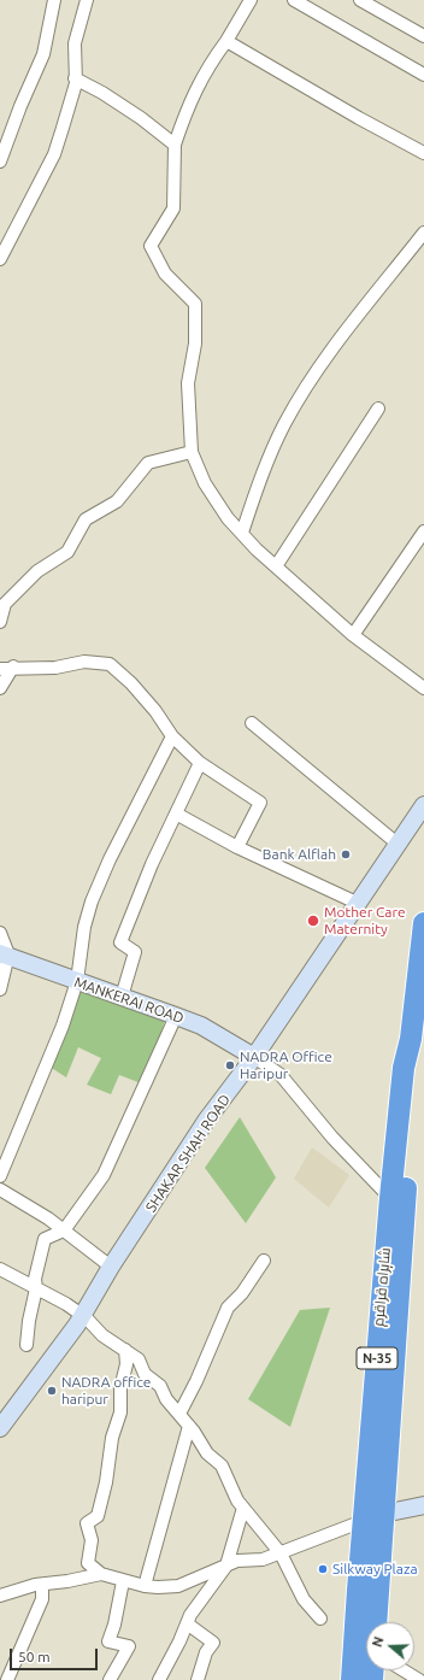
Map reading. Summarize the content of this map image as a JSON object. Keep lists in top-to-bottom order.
{
  "streets": {
    "highway": ["شاہراہ قراقرم", "N-35"],
    "main road": ["MANKERAI ROAD", "SHAKAR SHAH ROAD"]
  },
  "crossings": [
    ["MANKERAI ROAD", "SHAKAR SHAH ROAD"]
  ],
  "places": [
    "Bank Alflah",
    "Mother Care Maternity",
    "NADRA Office Haripur",
    "NADRA office haripur",
    "Silkway Plaza"
  ],
  "scale_bar": "50 m",
  "north": "left"
}
